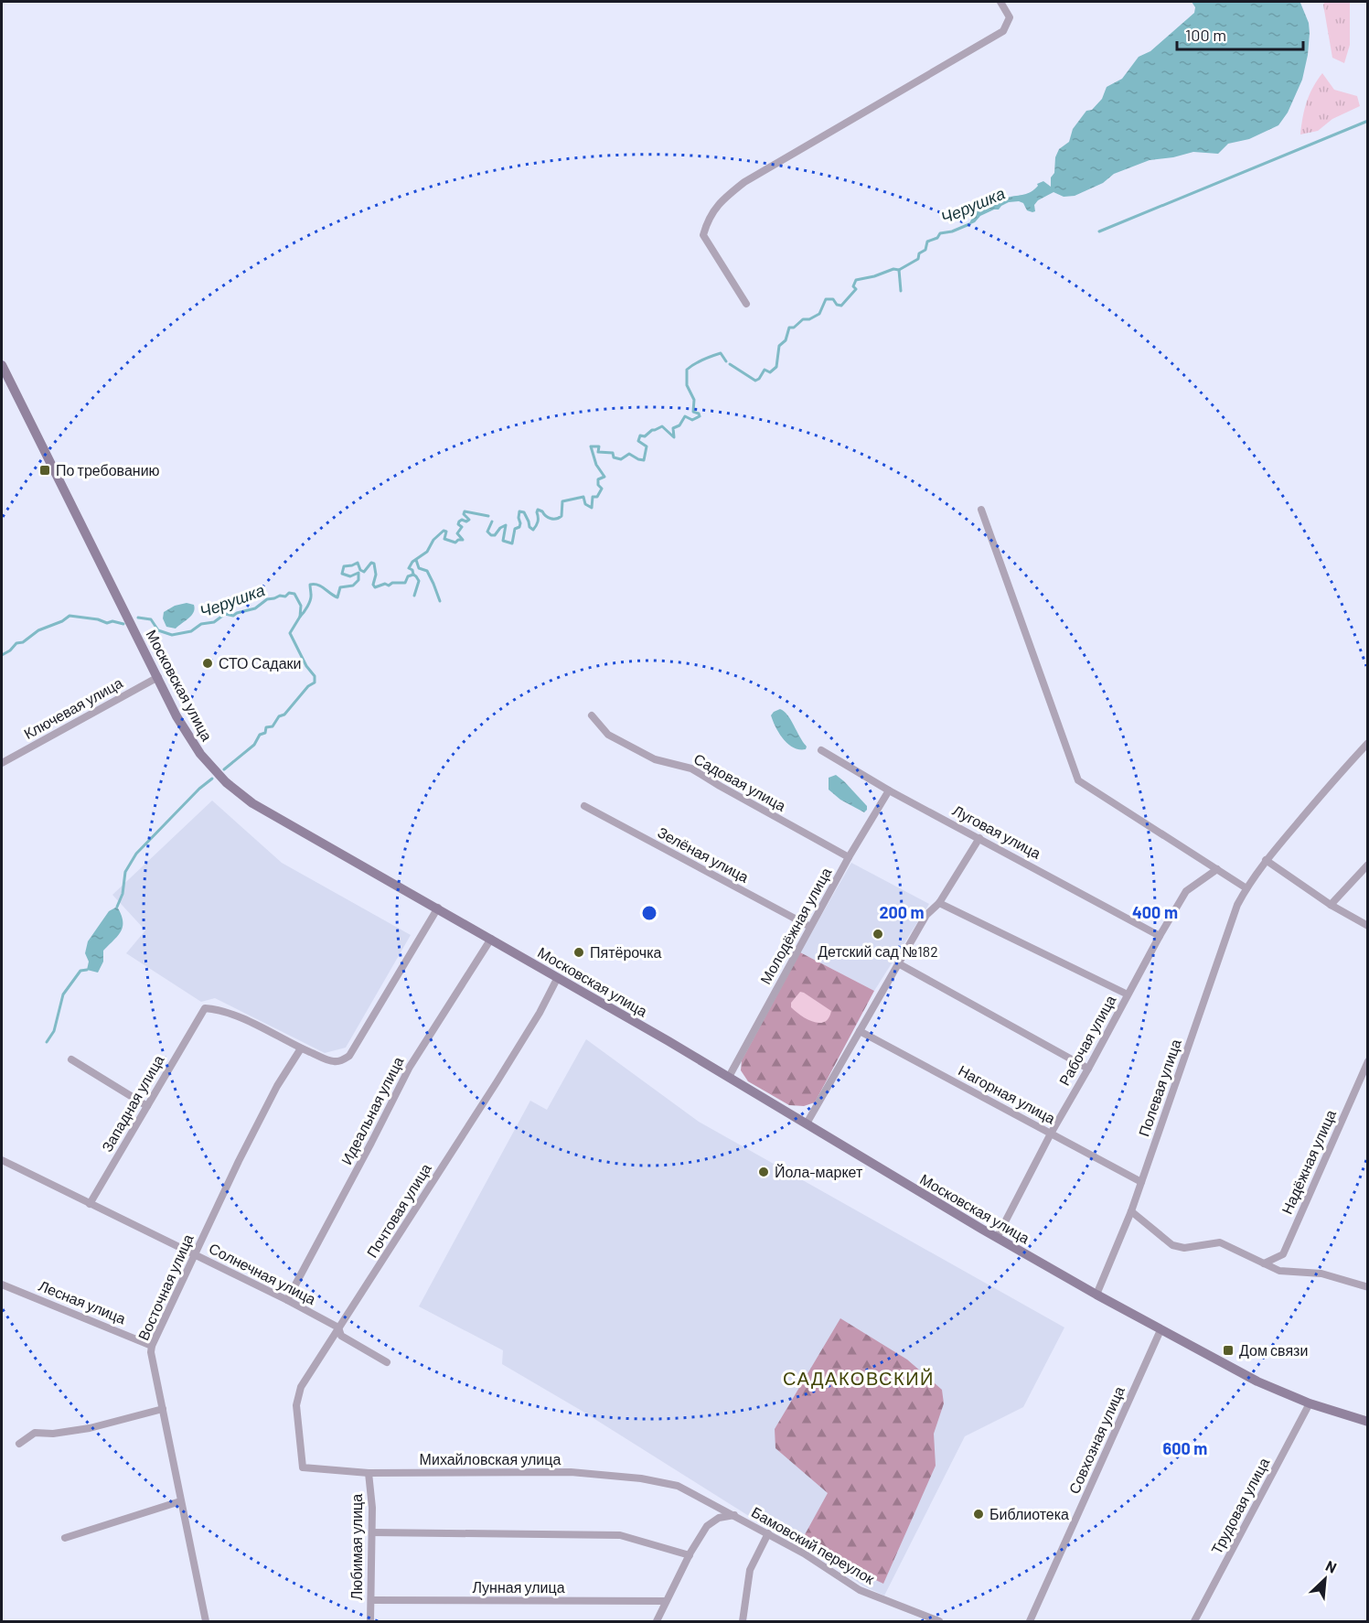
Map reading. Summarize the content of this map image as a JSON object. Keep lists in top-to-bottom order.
{
  "streets": {
    "main road": ["Московская улица"],
    "street": [
      "Ключевая улица",
      "Садовая улица",
      "Луговая улица",
      "Зелёная улица",
      "Молодёжная улица",
      "Рабочая улица",
      "Полевая улица",
      "Нагорная улица",
      "Западная улица",
      "Идеальная улица",
      "Надёжная улица",
      "Почтовая улица",
      "Солнечная улица",
      "Восточная улица",
      "Лесная улица",
      "Совхозная улица",
      "Михайловская улица",
      "Трудовая улица",
      "Бамовский переулок",
      "Любимая улица",
      "Лунная улица"
    ]
  },
  "crossings": [
    ["Московская улица", "Ключевая улица"],
    ["Московская улица", "Молодёжная улица"],
    ["Московская улица", "Рабочая улица"],
    ["Московская улица", "Полевая улица"],
    ["Московская улица", "Идеальная улица"],
    ["Московская улица", "Почтовая улица"],
    ["Московская улица", "Совхозная улица"],
    ["Московская улица", "Трудовая улица"],
    ["Садовая улица", "Молодёжная улица"],
    ["Луговая улица", "Молодёжная улица"],
    ["Луговая улица", "Рабочая улица"],
    ["Зелёная улица", "Молодёжная улица"],
    ["Рабочая улица", "Нагорная улица"],
    ["Полевая улица", "Нагорная улица"],
    ["Западная улица", "Солнечная улица"],
    ["Западная улица", "Восточная улица"],
    ["Идеальная улица", "Солнечная улица"],
    ["Почтовая улица", "Солнечная улица"],
    ["Почтовая улица", "Михайловская улица"],
    ["Солнечная улица", "Восточная улица"],
    ["Восточная улица", "Лесная улица"],
    ["Михайловская улица", "Бамовский переулок"],
    ["Михайловская улица", "Любимая улица"],
    ["Бамовский переулок", "Лунная улица"],
    ["Любимая улица", "Лунная улица"]
  ],
  "districts": ["САДАКОВСКИЙ"],
  "water": ["Черушка"],
  "places": {
    "transit": ["По требованию", "Дом связи"],
    "other": [
      "СТО Садаки",
      "Детский сад №182",
      "Пятёрочка",
      "Йола-маркет",
      "Библиотека"
    ]
  },
  "scale_bar": "100 m",
  "north": "top right",
  "rings": ["200 m", "400 m", "600 m"]
}
